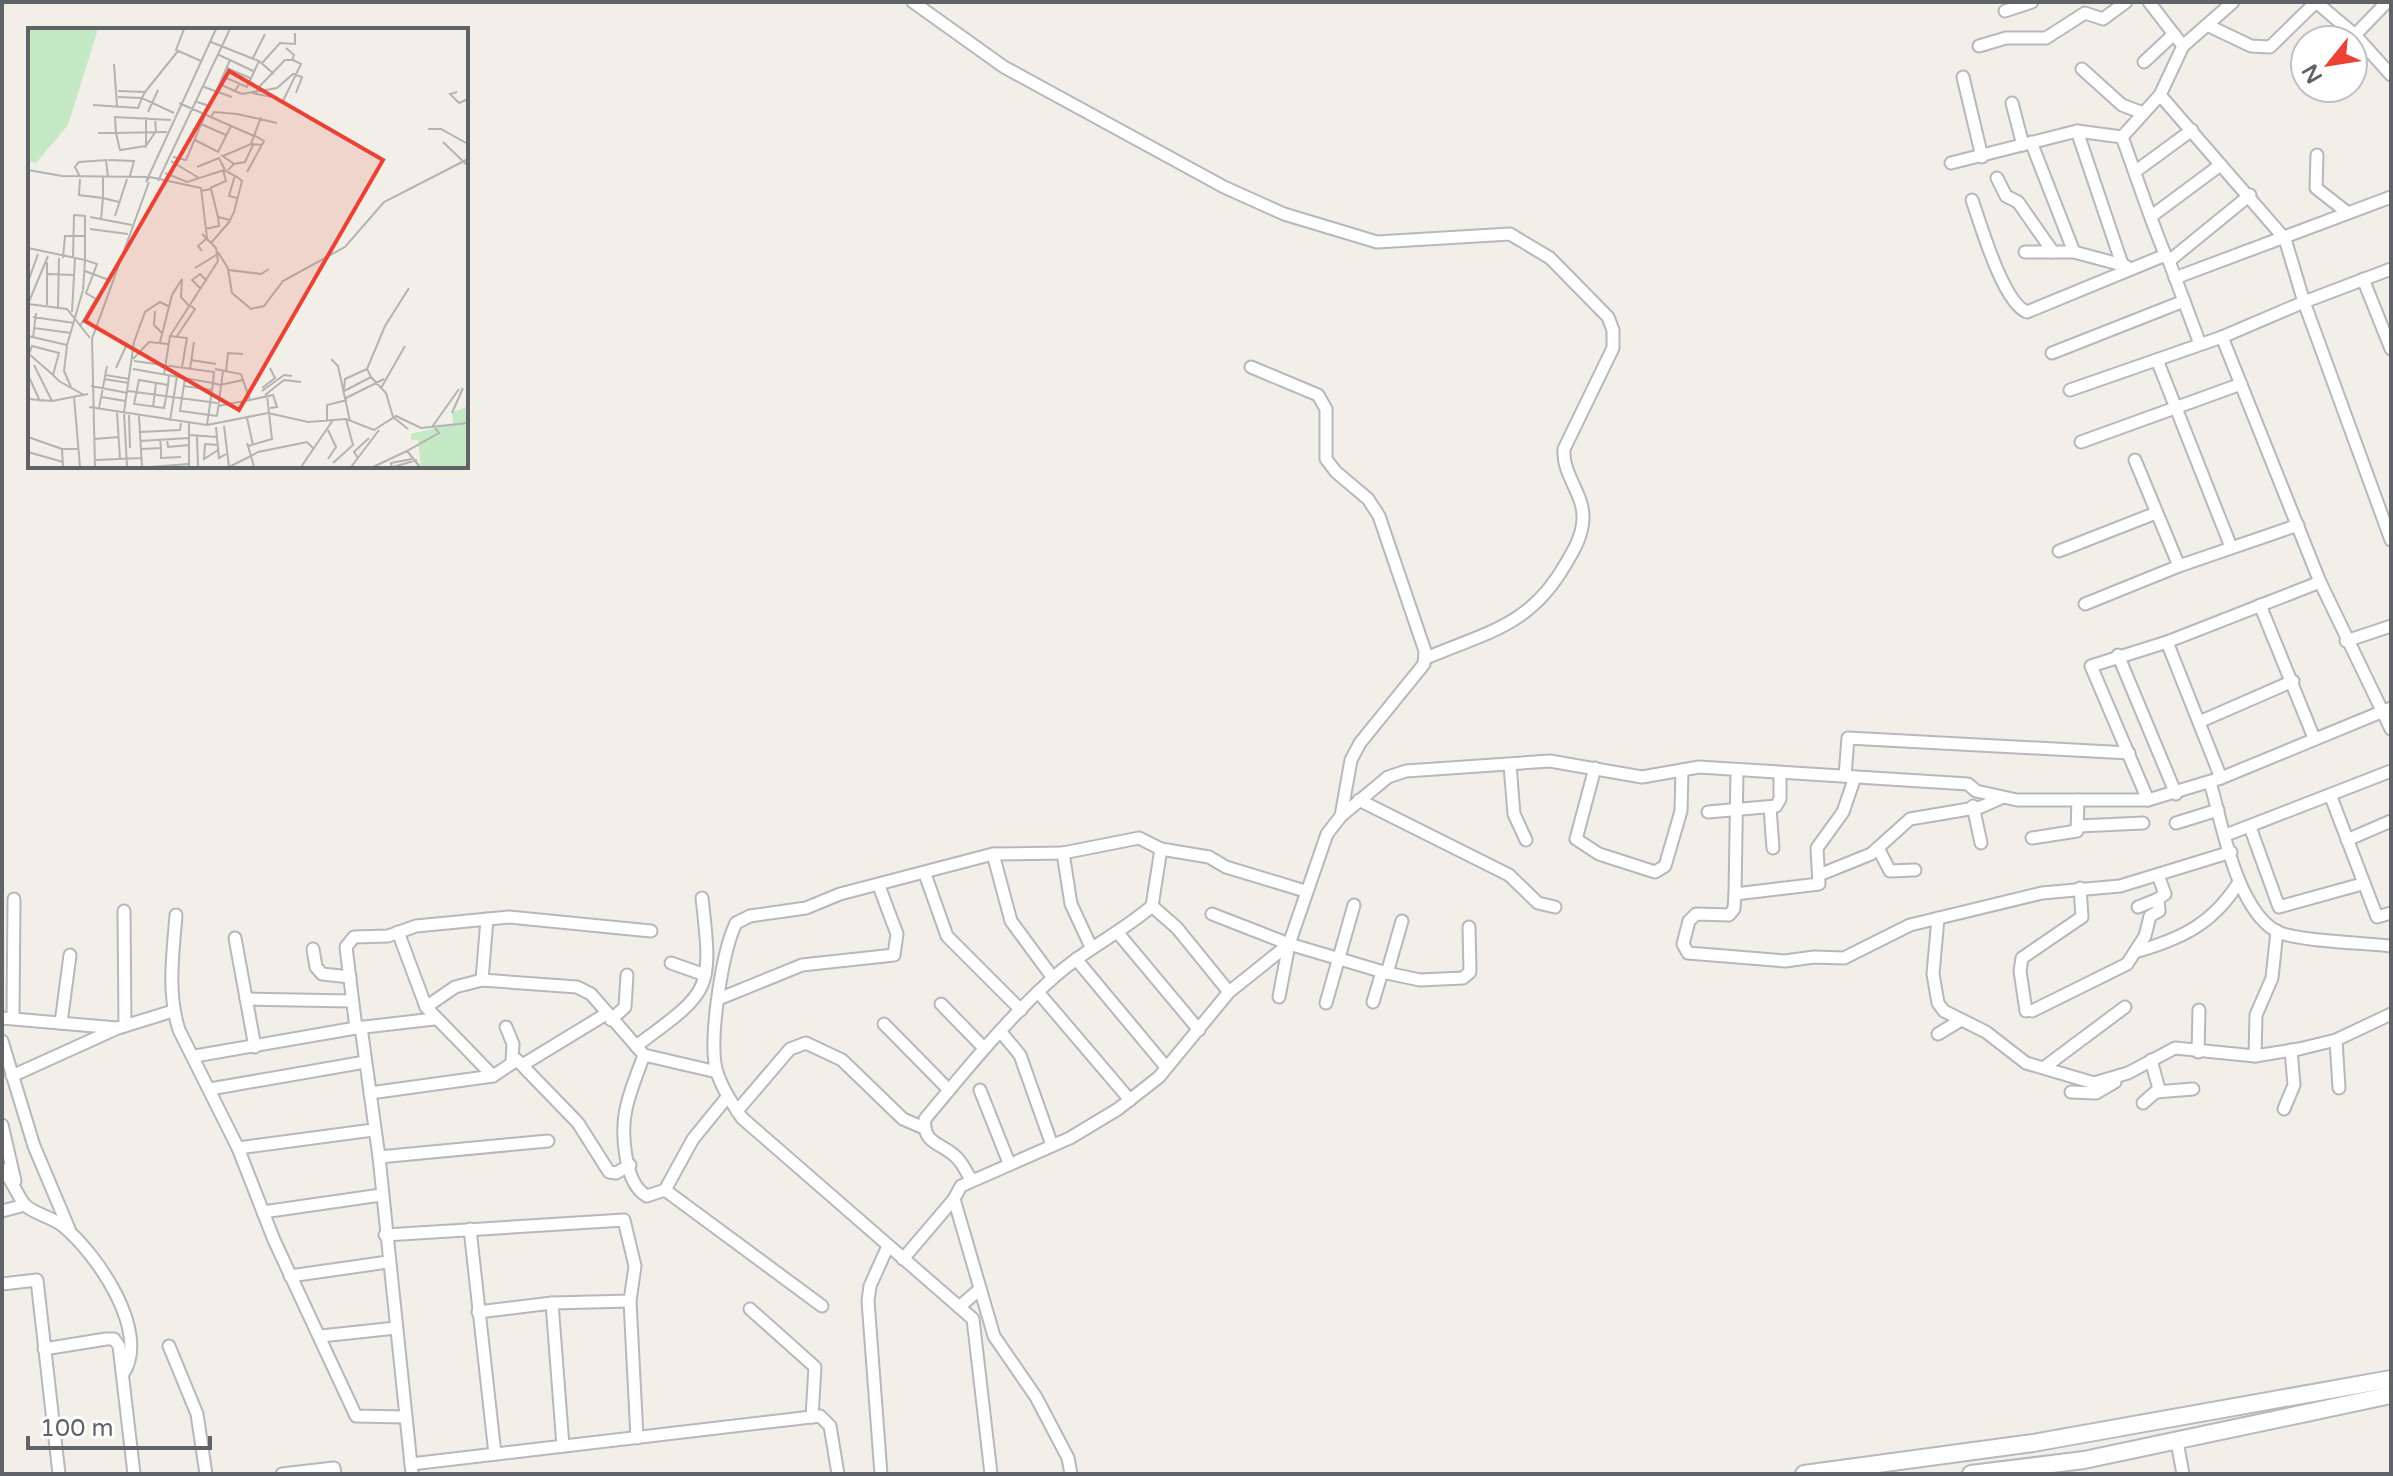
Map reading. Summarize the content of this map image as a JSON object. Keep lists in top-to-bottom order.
{
  "scale_bar": "100 m",
  "north": "bottom left"
}
